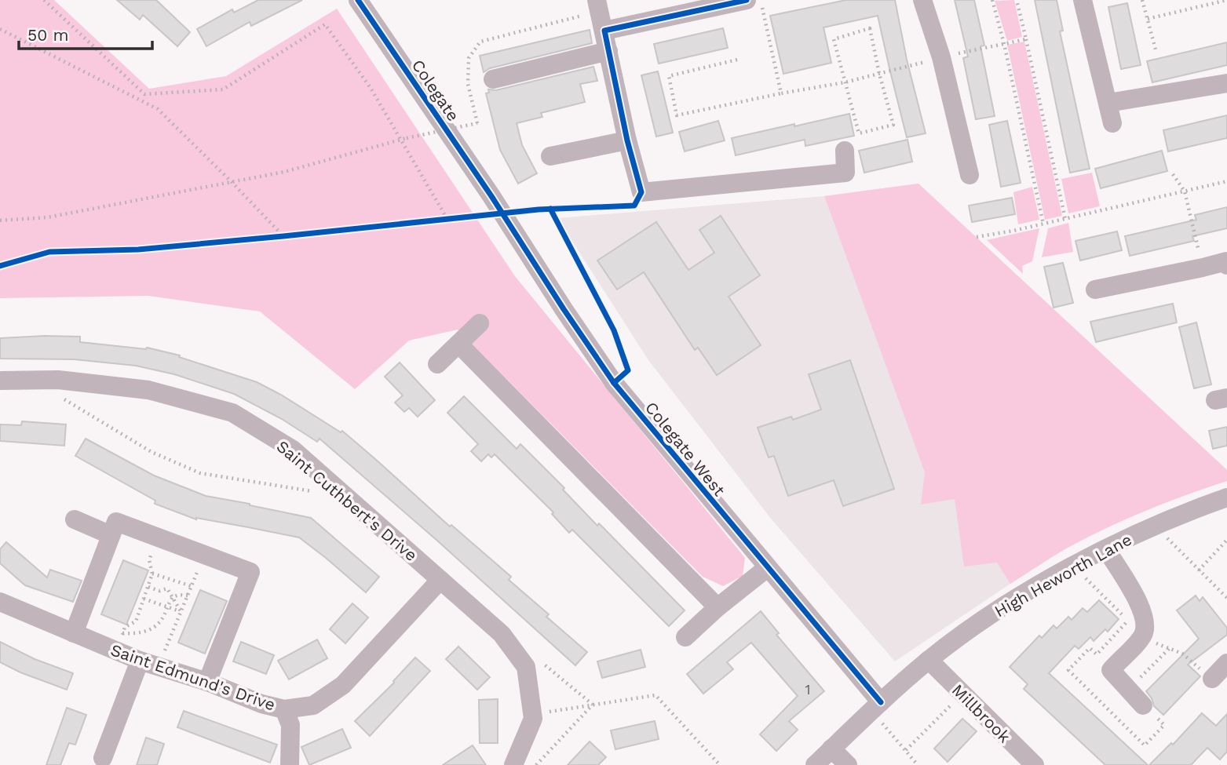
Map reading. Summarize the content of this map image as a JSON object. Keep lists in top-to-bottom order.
{
  "streets": {
    "street": [
      "Colegate",
      "Colegate West",
      "Saint Cuthbert's Drive",
      "High Heworth Lane",
      "Saint Edmund's Drive",
      "Millbrook"
    ]
  },
  "crossings": [
    ["Colegate", "Colegate West"],
    ["Colegate West", "High Heworth Lane"],
    ["Saint Cuthbert's Drive", "Saint Edmund's Drive"],
    ["High Heworth Lane", "Millbrook"]
  ],
  "house_numbers": ["1"],
  "scale_bar": "50 m"
}
